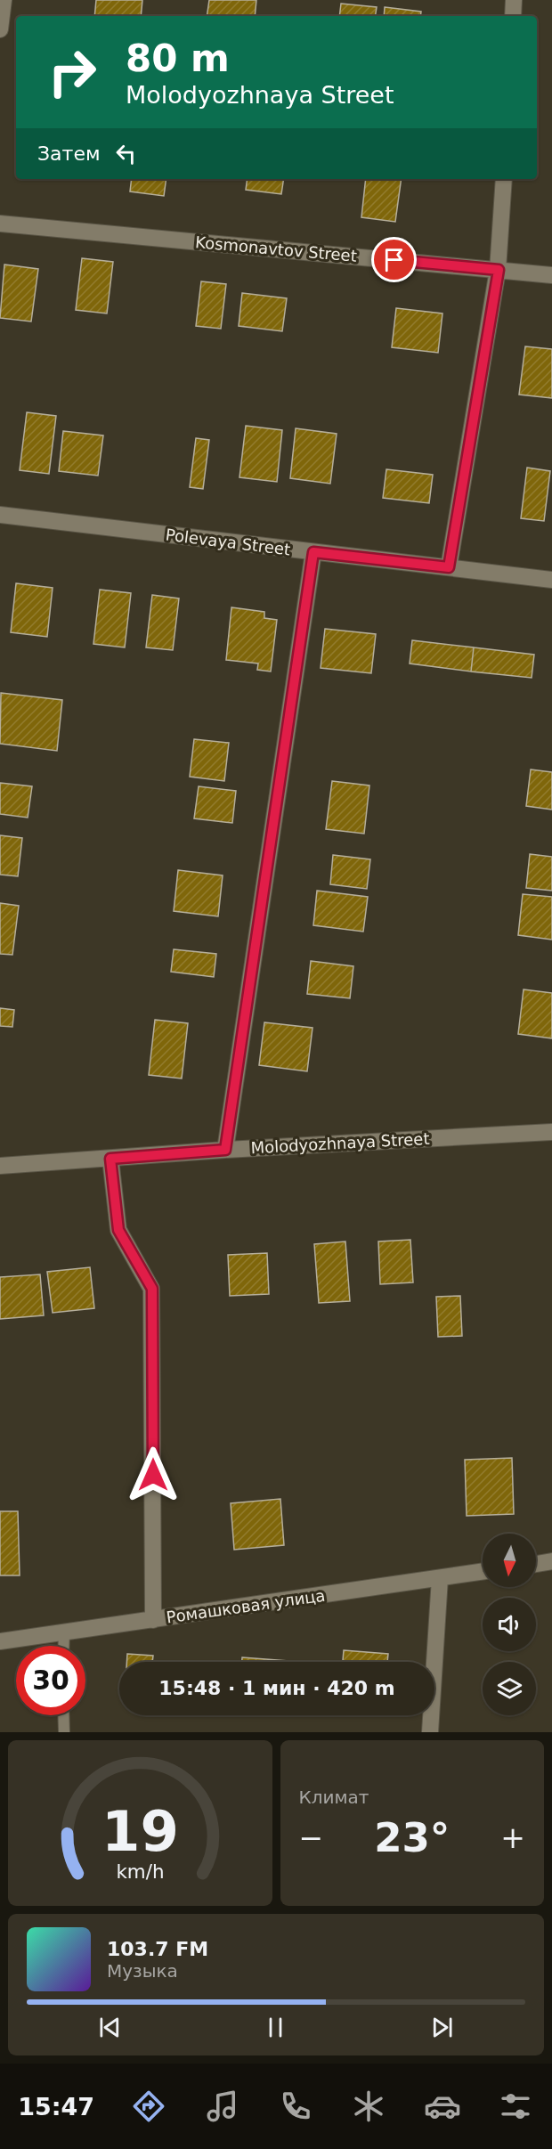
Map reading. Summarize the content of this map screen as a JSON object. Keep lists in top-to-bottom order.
{
  "streets": {
    "street": [
      "Kosmonavtov Street",
      "Polevaya Street",
      "Molodyozhnaya Street",
      "Ромашковая улица"
    ]
  },
  "north": "bottom",
  "page": {
    "turn": ["80 m", "Molodyozhnaya Street"],
    "then": "Затем",
    "limit": "30",
    "trip": "15:48 · 1 мин · 420 m",
    "tile": "Климат",
    "heat": ["−", "23°", "+"],
    "song": ["103.7 FM", "Музыка"],
    "tabs": "15:47",
    "gauge": ["19", "km/h"]
  }
}
